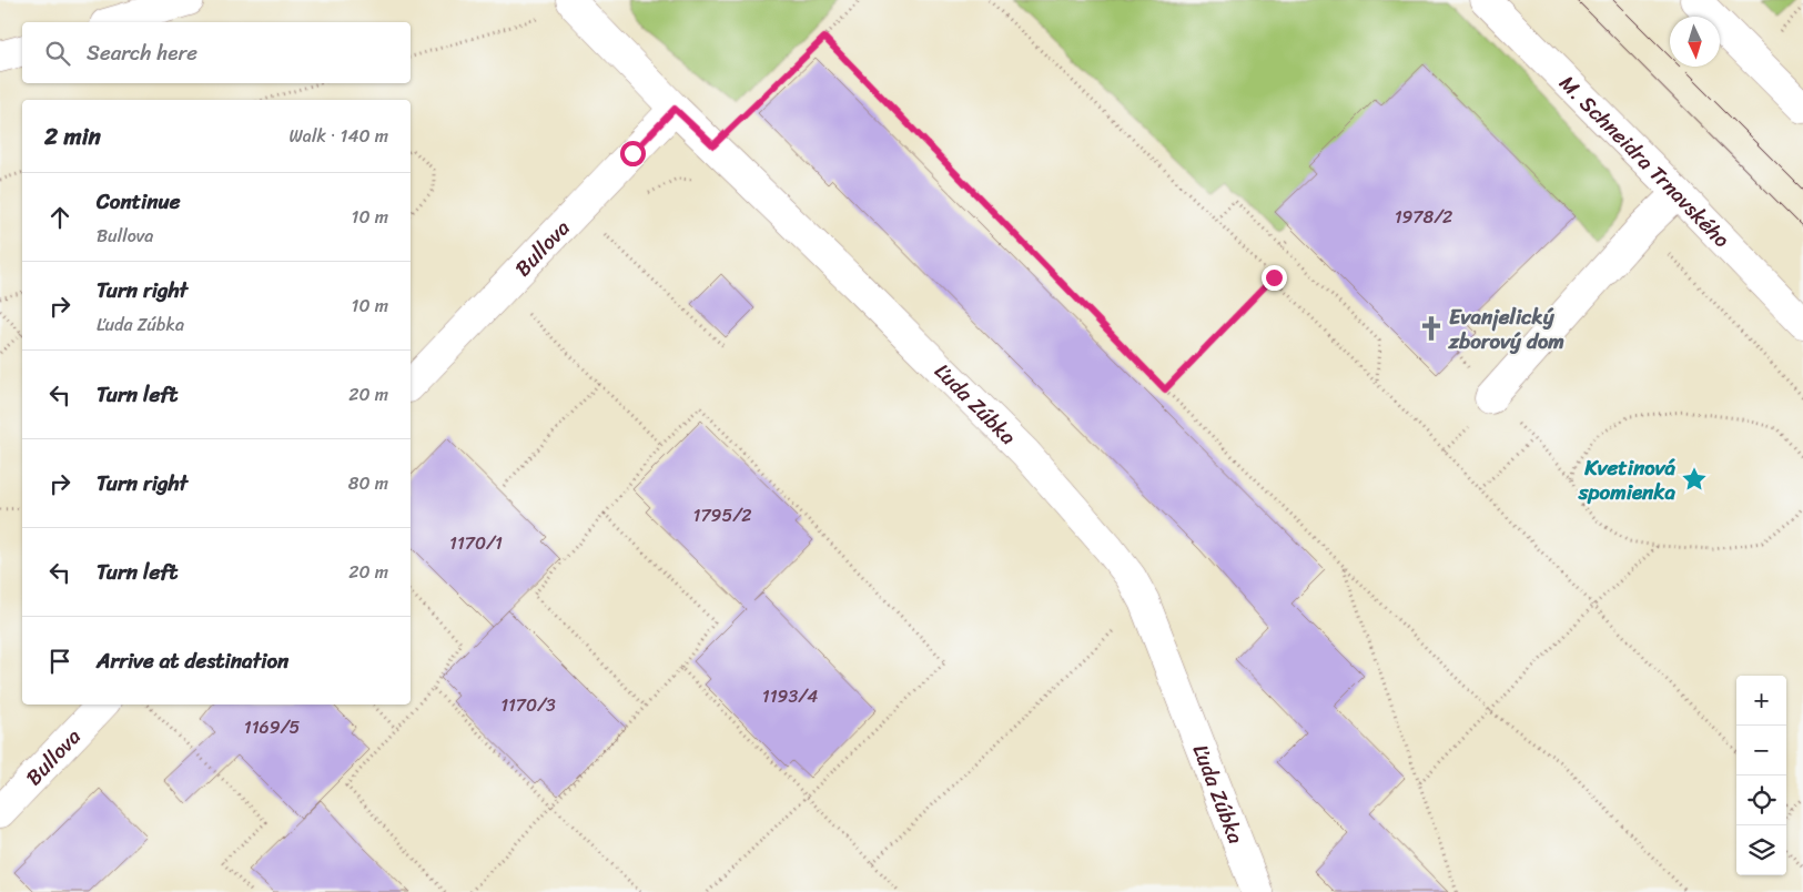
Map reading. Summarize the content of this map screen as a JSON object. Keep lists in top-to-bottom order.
{
  "streets": {
    "street": ["M. Schneidra Trnavského", "Bullova", "Ľuda Zúbka"]
  },
  "crossings": [
    ["Bullova", "Ľuda Zúbka"]
  ],
  "places": {
    "church": ["Evanjelický zborový dom"],
    "place": ["Kvetinová spomienka"]
  },
  "house_numbers": [
    "1978/2",
    "1795/2",
    "1170/1",
    "1193/4",
    "1170/3",
    "1169/5"
  ],
  "north": "bottom",
  "page": {
    "search": "Search here",
    "heading": ["2 min", "Walk · 140 m"],
    "list": [
      ["Continue", "Bullova", "10 m"],
      ["Turn right", "Ľuda Zúbka", "10 m"],
      ["Turn left", "20 m"],
      ["Turn right", "80 m"],
      ["Turn left", "20 m"],
      "Arrive at destination"
    ],
    "map_buttons": ["+", "−"]
  }
}
